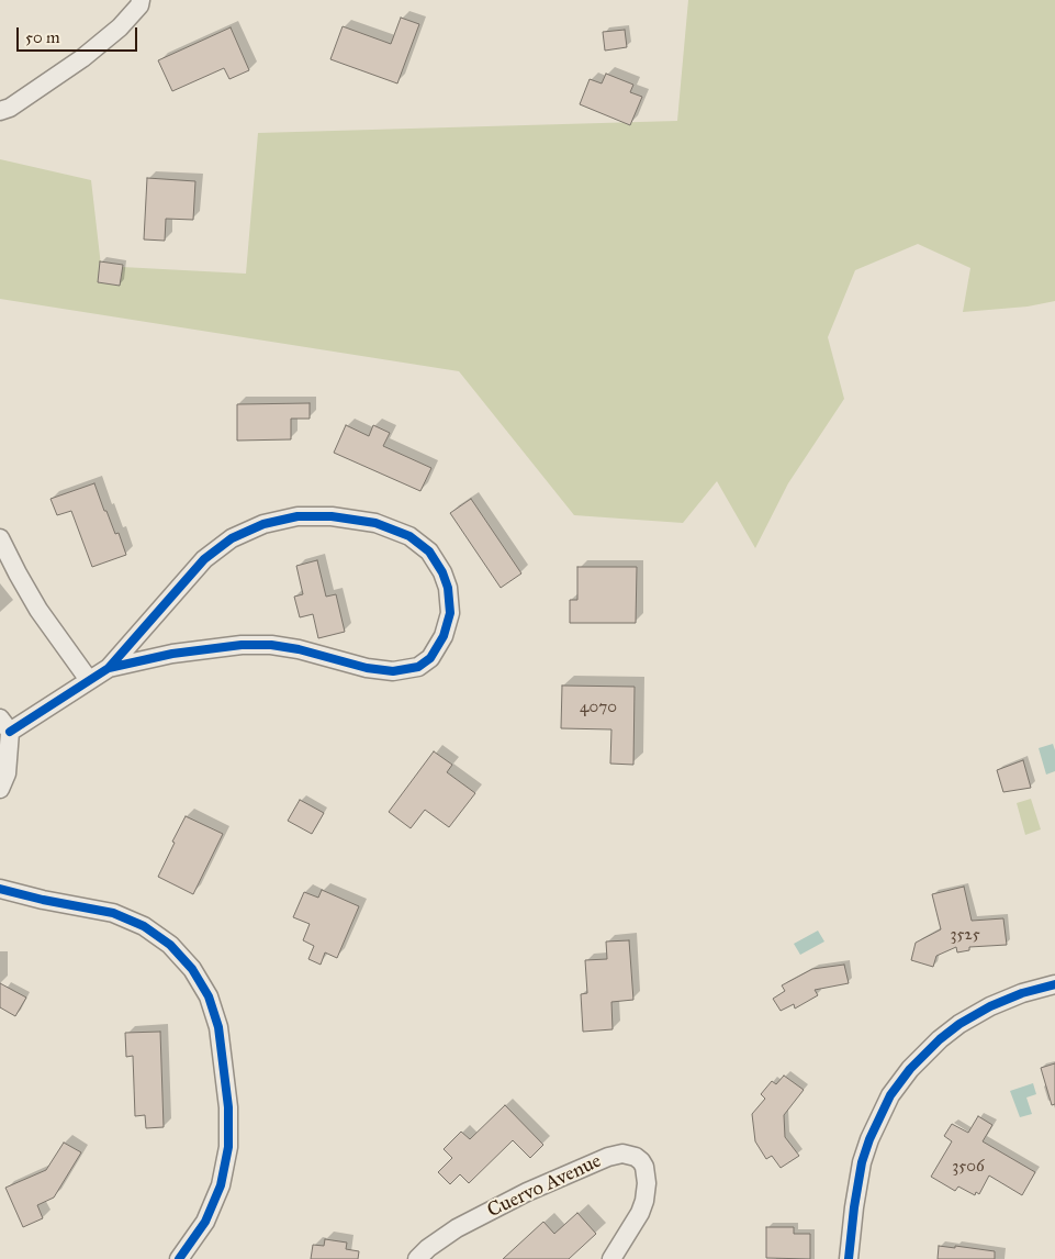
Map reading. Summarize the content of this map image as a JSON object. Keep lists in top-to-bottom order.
{
  "streets": {
    "street": ["Cuervo Avenue"]
  },
  "house_numbers": ["4070", "3525", "3506"],
  "scale_bar": "50 m"
}
